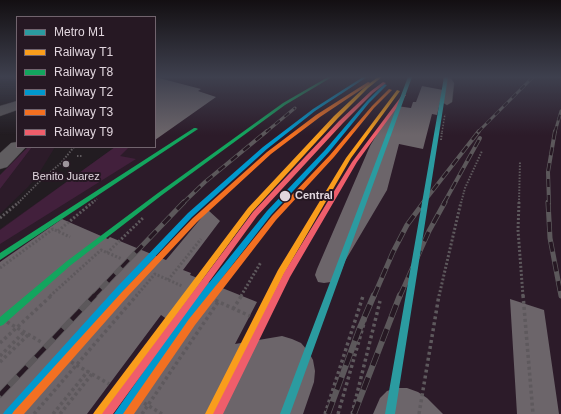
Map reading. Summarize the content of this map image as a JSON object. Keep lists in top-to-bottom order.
{
  "places": ["Benito Juarez", "Central"],
  "lines": [
    "metro line M1",
    "rail line T1",
    "rail line T8",
    "rail line T2",
    "rail line T3",
    "rail line T9"
  ],
  "legend": [
    "Metro M1",
    "Railway T1",
    "Railway T8",
    "Railway T2",
    "Railway T3",
    "Railway T9"
  ]
}
